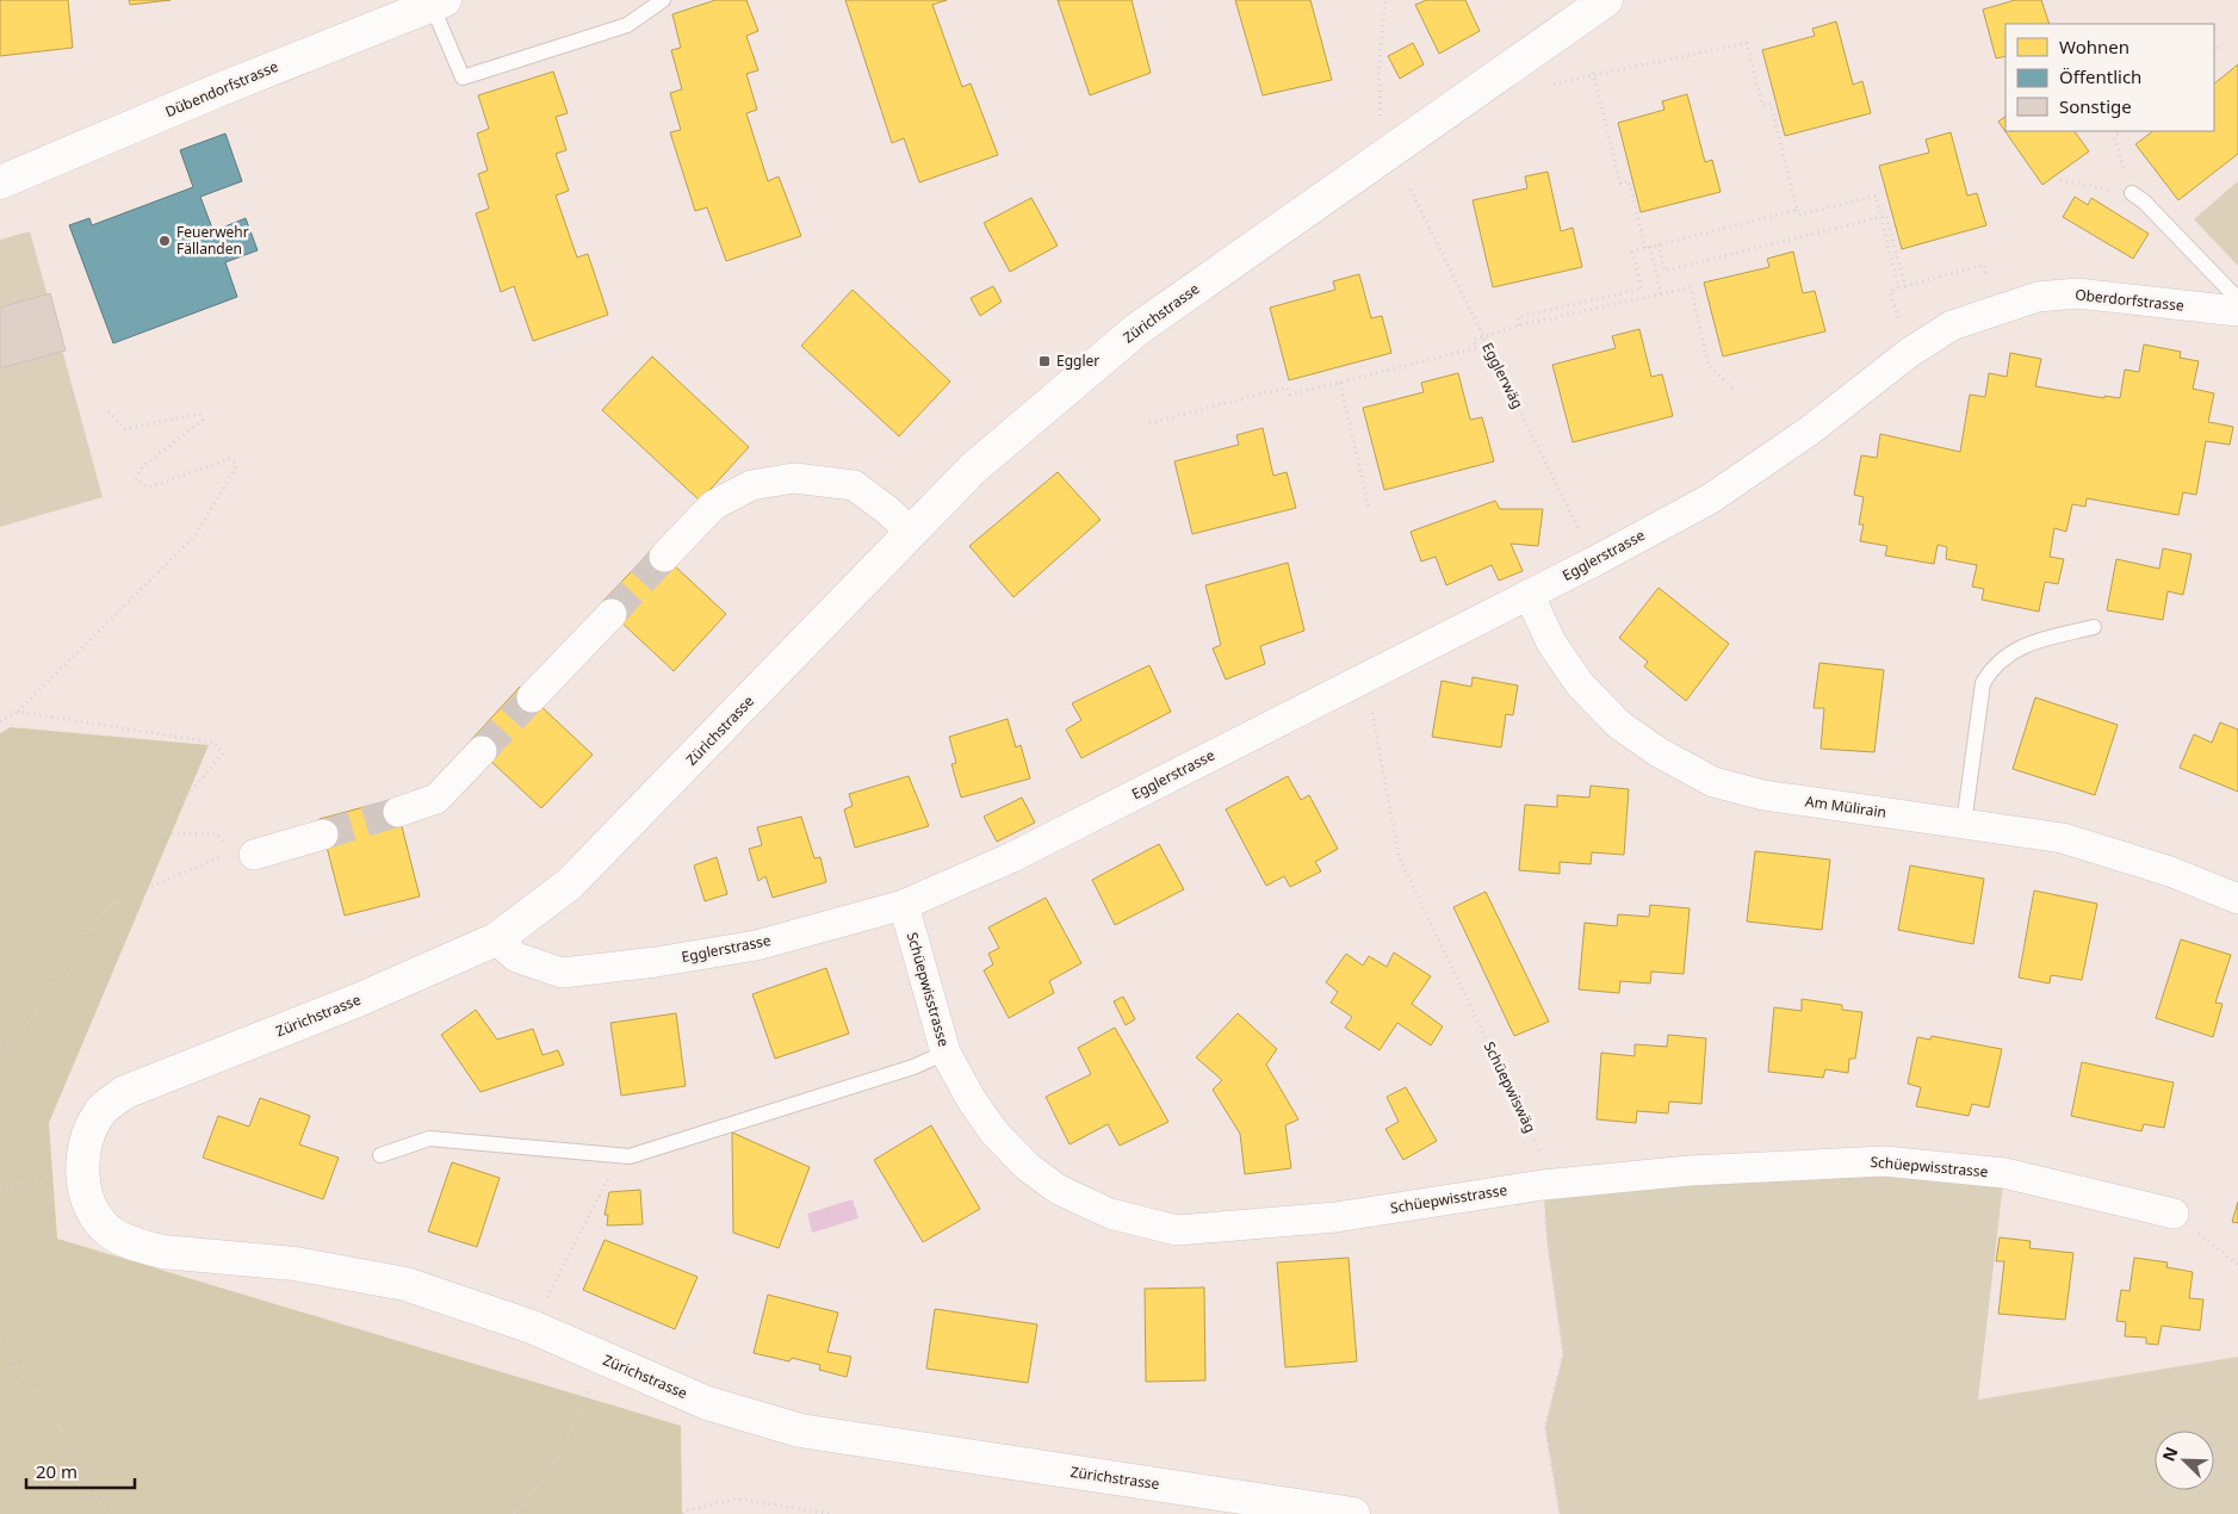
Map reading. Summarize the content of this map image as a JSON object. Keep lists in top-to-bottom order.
{
  "streets": {
    "main road": ["Dübendorfstrasse", "Zürichstrasse"],
    "street": [
      "Oberdorfstrasse",
      "Egglerstrasse",
      "Am Mülirain",
      "Schüepwisstrasse"
    ],
    "path": ["Egglerwäg", "Schüepwiswäg"]
  },
  "crossings": [
    ["Oberdorfstrasse", "Egglerstrasse"],
    ["Zürichstrasse", "Egglerstrasse"],
    ["Egglerwäg", "Egglerstrasse"],
    ["Egglerstrasse", "Am Mülirain"],
    ["Egglerstrasse", "Schüepwisstrasse"],
    ["Egglerstrasse", "Schüepwiswäg"],
    ["Schüepwisstrasse", "Schüepwiswäg"]
  ],
  "places": {
    "other": ["Feuerwehr Fällanden"],
    "transit": ["Eggler"]
  },
  "legend": ["Wohnen", "Öffentlich", "Sonstige"],
  "scale_bar": "20 m",
  "north": "top left"
}
